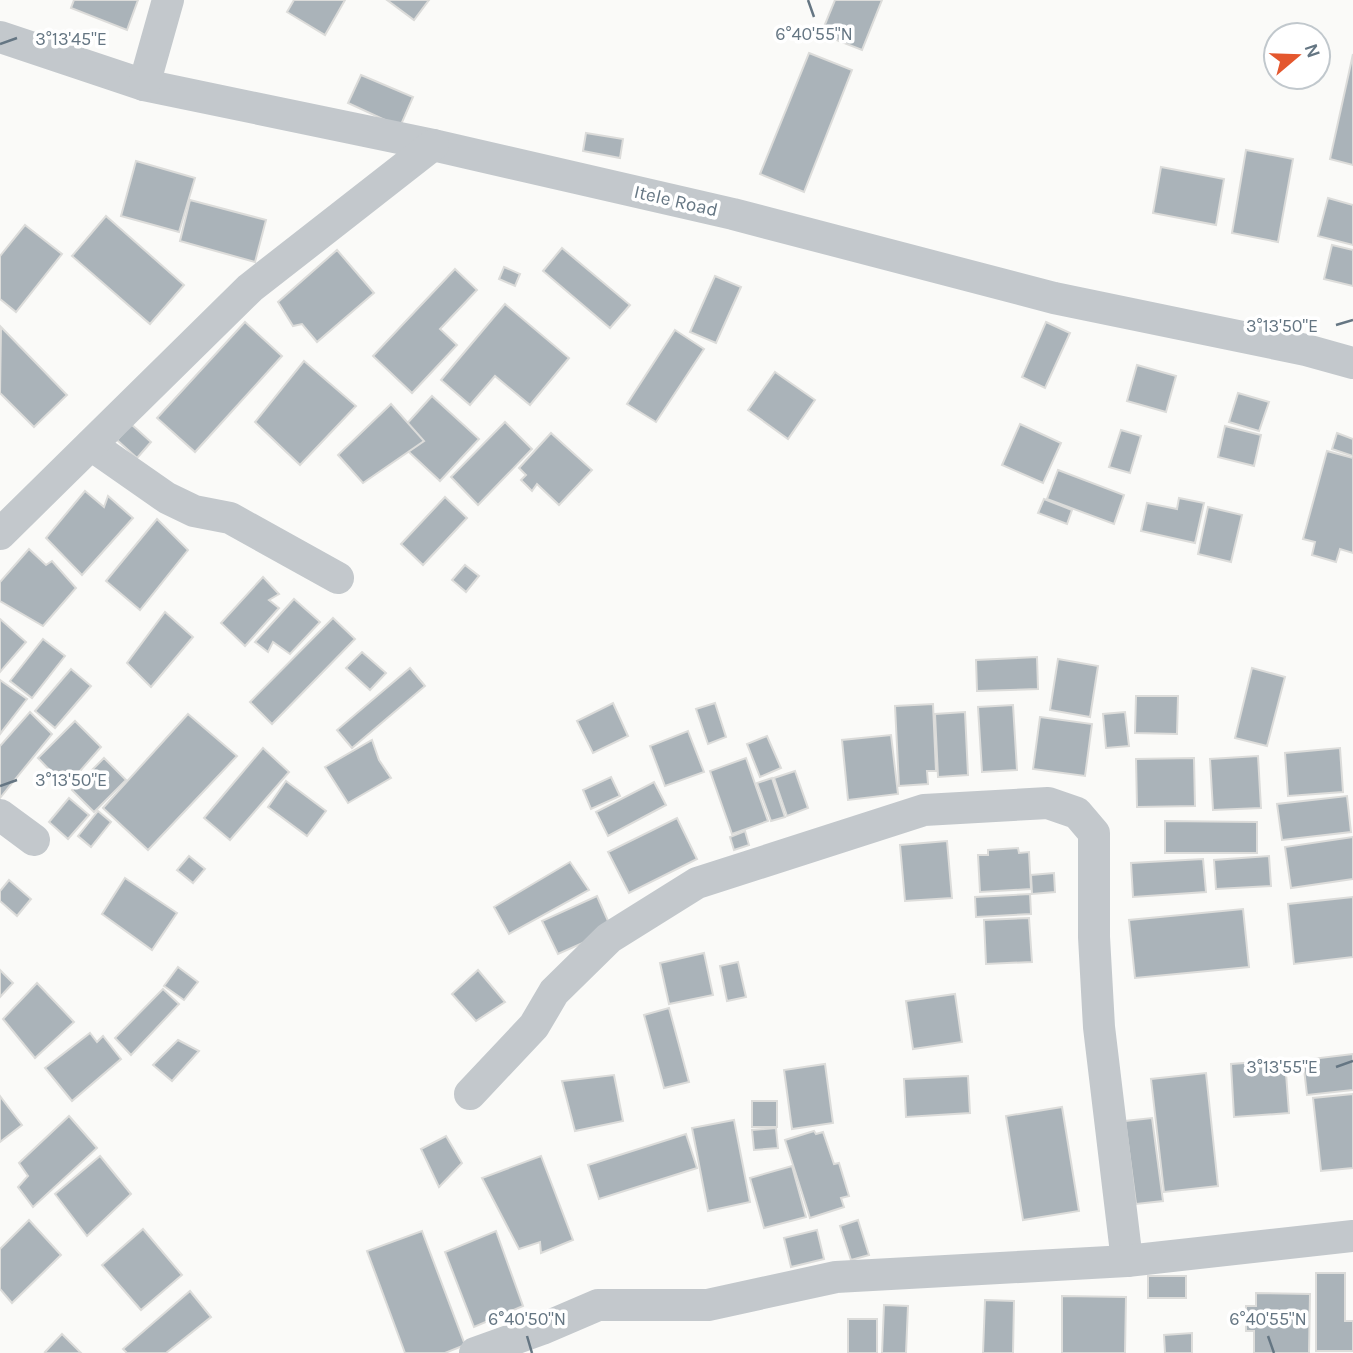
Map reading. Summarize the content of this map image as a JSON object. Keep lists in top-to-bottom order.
{
  "streets": {
    "street": ["Itele Road"]
  },
  "north": "right",
  "coordinates": [
    "6°40'55\"N",
    "3°13'45\"E",
    "3°13'50\"E",
    "3°13'55\"E",
    "6°40'50\"N"
  ]
}
